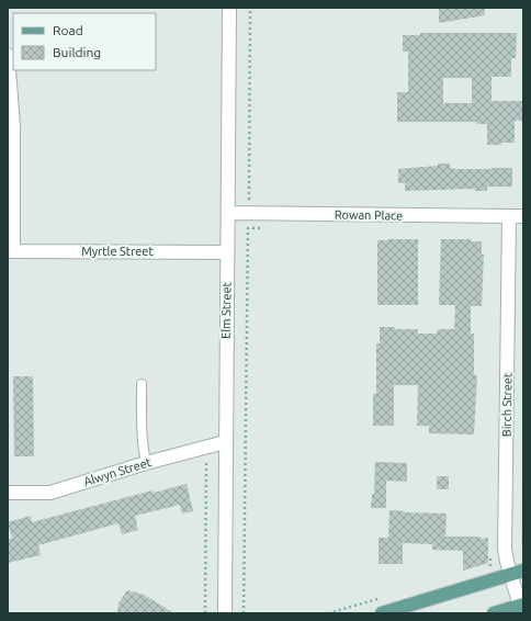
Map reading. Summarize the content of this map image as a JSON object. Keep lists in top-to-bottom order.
{
  "streets": {
    "street": [
      "Rowan Place",
      "Myrtle Street",
      "Elm Street",
      "Birch Street",
      "Alwyn Street"
    ]
  },
  "crossings": [
    ["Rowan Place", "Elm Street"],
    ["Rowan Place", "Birch Street"],
    ["Myrtle Street", "Elm Street"],
    ["Elm Street", "Alwyn Street"]
  ],
  "legend": ["Road", "Building"]
}
